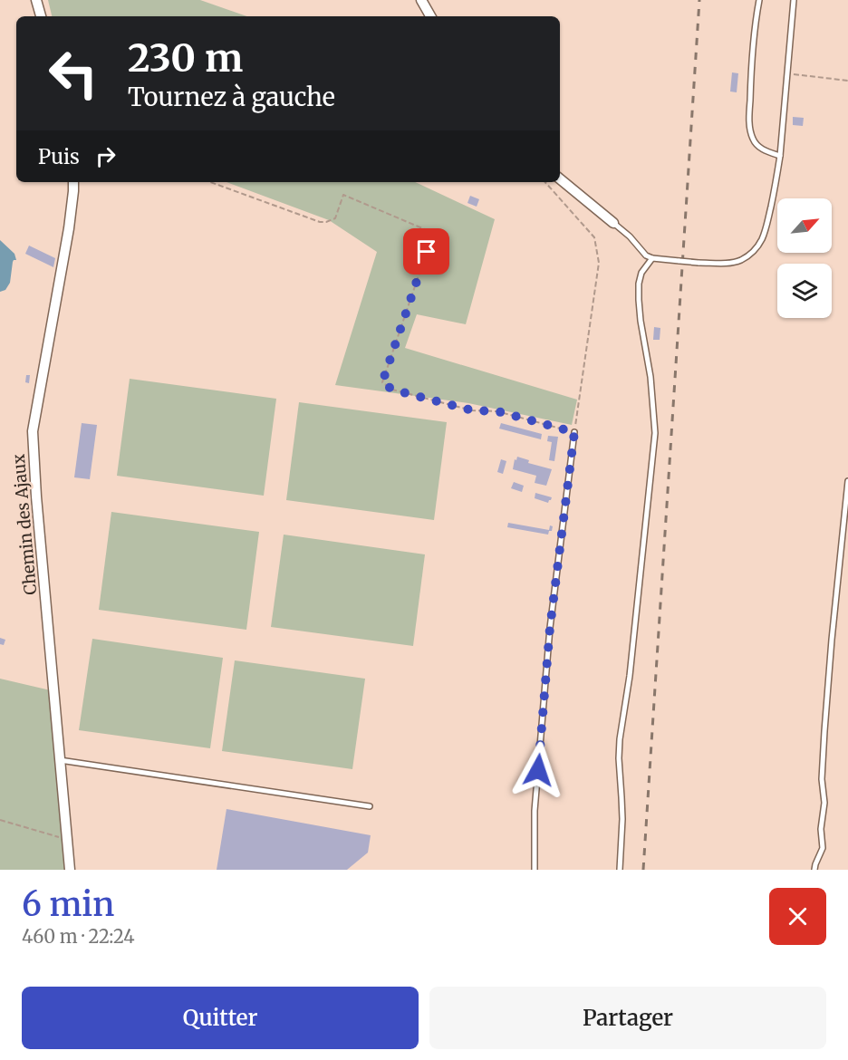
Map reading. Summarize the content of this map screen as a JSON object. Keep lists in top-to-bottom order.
{
  "streets": {
    "street": ["Chemin des Ajaux"]
  },
  "north": "top right",
  "page": {
    "turn": ["230 m", "Tournez à gauche"],
    "then": "Puis",
    "heading": ["6 min", "460 m · 22:24"],
    "buttons": ["Quitter", "Partager"]
  }
}
